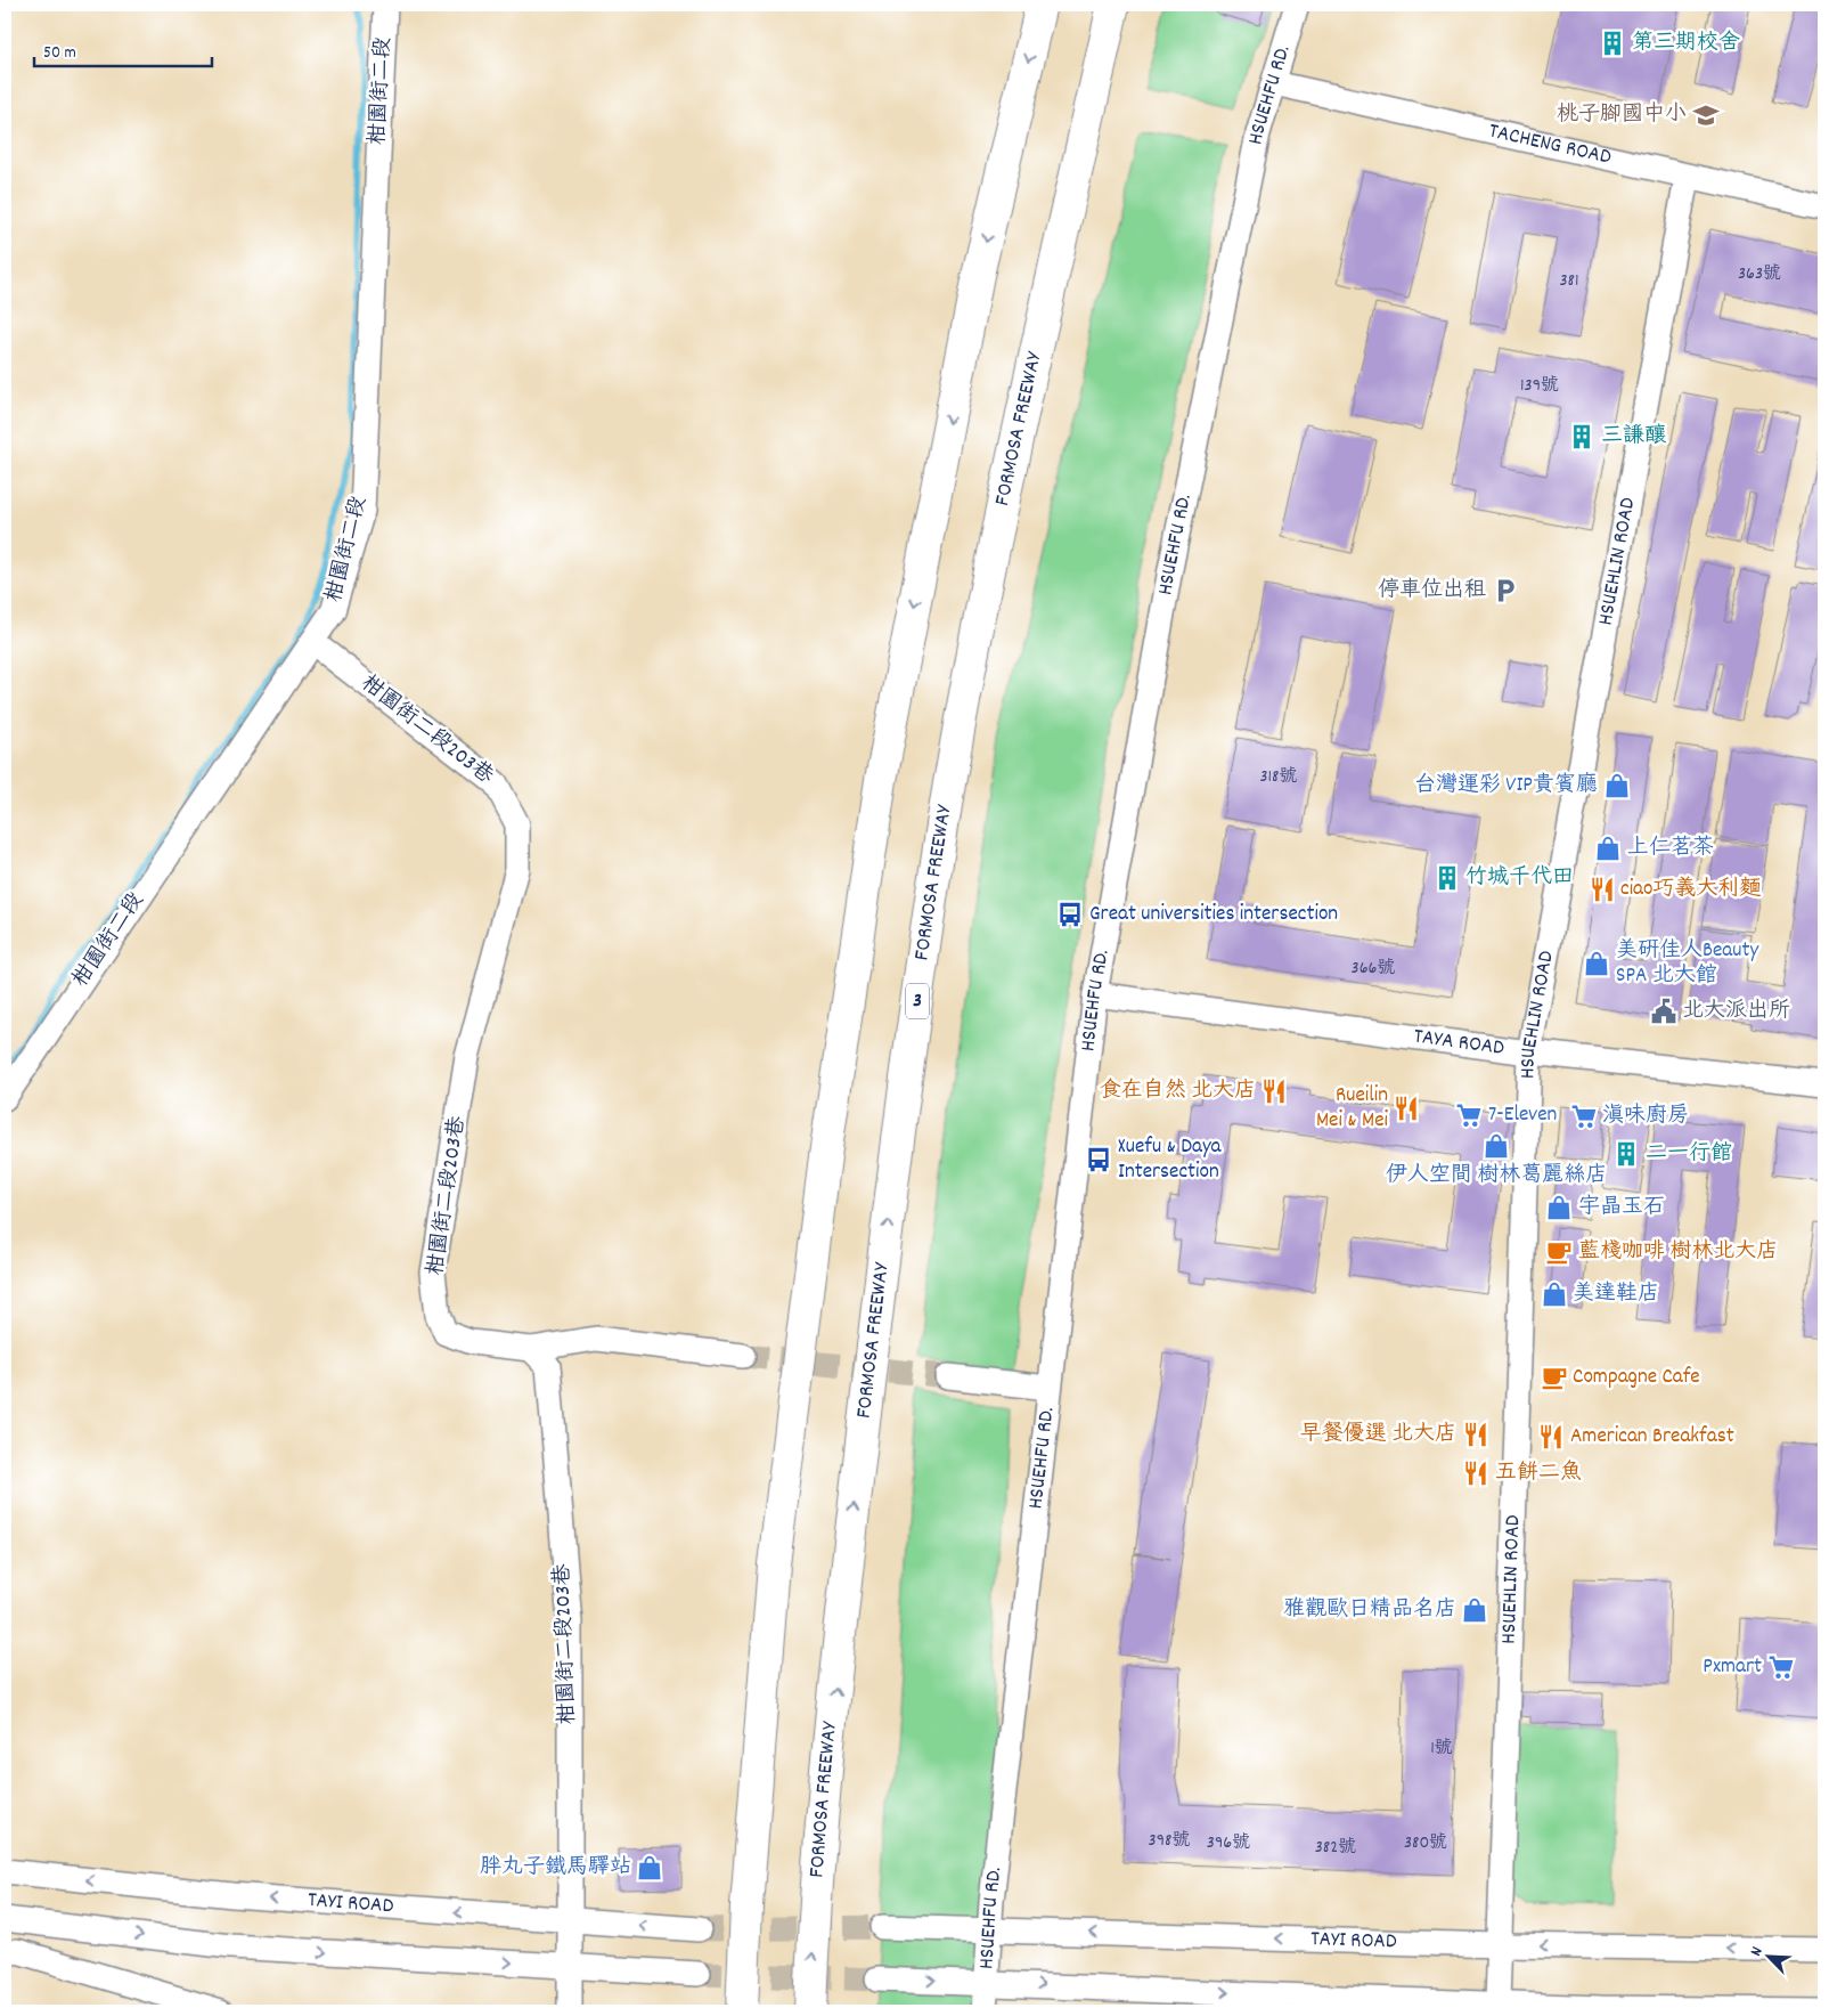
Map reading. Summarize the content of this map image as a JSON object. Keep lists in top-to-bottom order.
{
  "streets": {
    "highway": ["FORMOSA FREEWAY", "3"],
    "street": [
      "柑園街二段",
      "HSUEHFU RD.",
      "TACHENG ROAD",
      "HSUEHLIN ROAD",
      "柑園街二段203巷",
      "TAYA ROAD",
      "TAYI ROAD"
    ]
  },
  "crossings": [
    ["柑園街二段", "柑園街二段203巷"],
    ["HSUEHFU RD.", "TACHENG ROAD"],
    ["HSUEHFU RD.", "TAYA ROAD"],
    ["HSUEHFU RD.", "TAYI ROAD"],
    ["TACHENG ROAD", "HSUEHLIN ROAD"],
    ["HSUEHLIN ROAD", "TAYA ROAD"],
    ["HSUEHLIN ROAD", "TAYI ROAD"],
    ["柑園街二段203巷", "TAYI ROAD"]
  ],
  "places": {
    "building": [
      "第三期校舍",
      "三謙釀",
      "竹城千代田",
      "二一行館"
    ],
    "school or university": ["桃子腳國中小"],
    "parking": ["停車位出租"],
    "shop": [
      "台灣運彩 VIP貴賓廳",
      "上仁茗茶",
      "美研佳人Beauty SPA 北大館",
      "伊人空間 樹林葛麗絲店",
      "宇晶玉石",
      "美達鞋店",
      "雅觀歐日精品名店",
      "胖丸子鐵馬驛站"
    ],
    "restaurant": [
      "ciao巧義大利麵",
      "食在自然 北大店",
      "Rueilin Mei & Mei",
      "早餐優選 北大店",
      "American Breakfast",
      "五餅二魚"
    ],
    "bus stop": ["Great universities intersection", "Xuefu & Daya Intersection"],
    "public building": ["北大派出所"],
    "supermarket": ["7-Eleven", "滇味廚房", "Pxmart"],
    "cafe": ["藍棧咖啡 樹林北大店", "Compagne Cafe"]
  },
  "house_numbers": [
    "363號",
    "381",
    "139號",
    "318號",
    "366號",
    "1號",
    "398號",
    "396號",
    "380號",
    "382號"
  ],
  "scale_bar": "50 m",
  "north": "top left"
}
